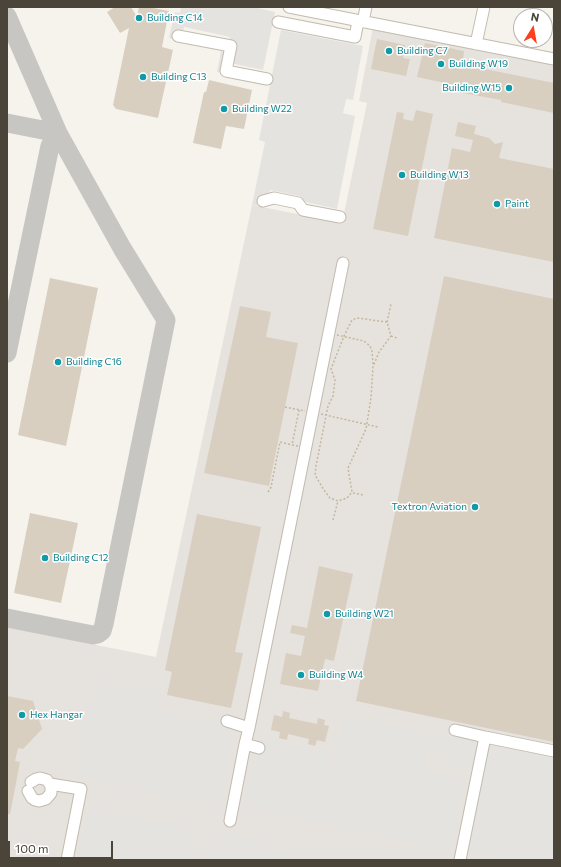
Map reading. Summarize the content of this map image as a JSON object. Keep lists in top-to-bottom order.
{
  "places": [
    "Building C14",
    "Building C7",
    "Building W19",
    "Building C13",
    "Building W15",
    "Building W22",
    "Building W13",
    "Paint",
    "Building C16",
    "Textron Aviation",
    "Building C12",
    "Building W21",
    "Building W4",
    "Hex Hangar"
  ],
  "scale_bar": "100 m",
  "north": "top"
}
